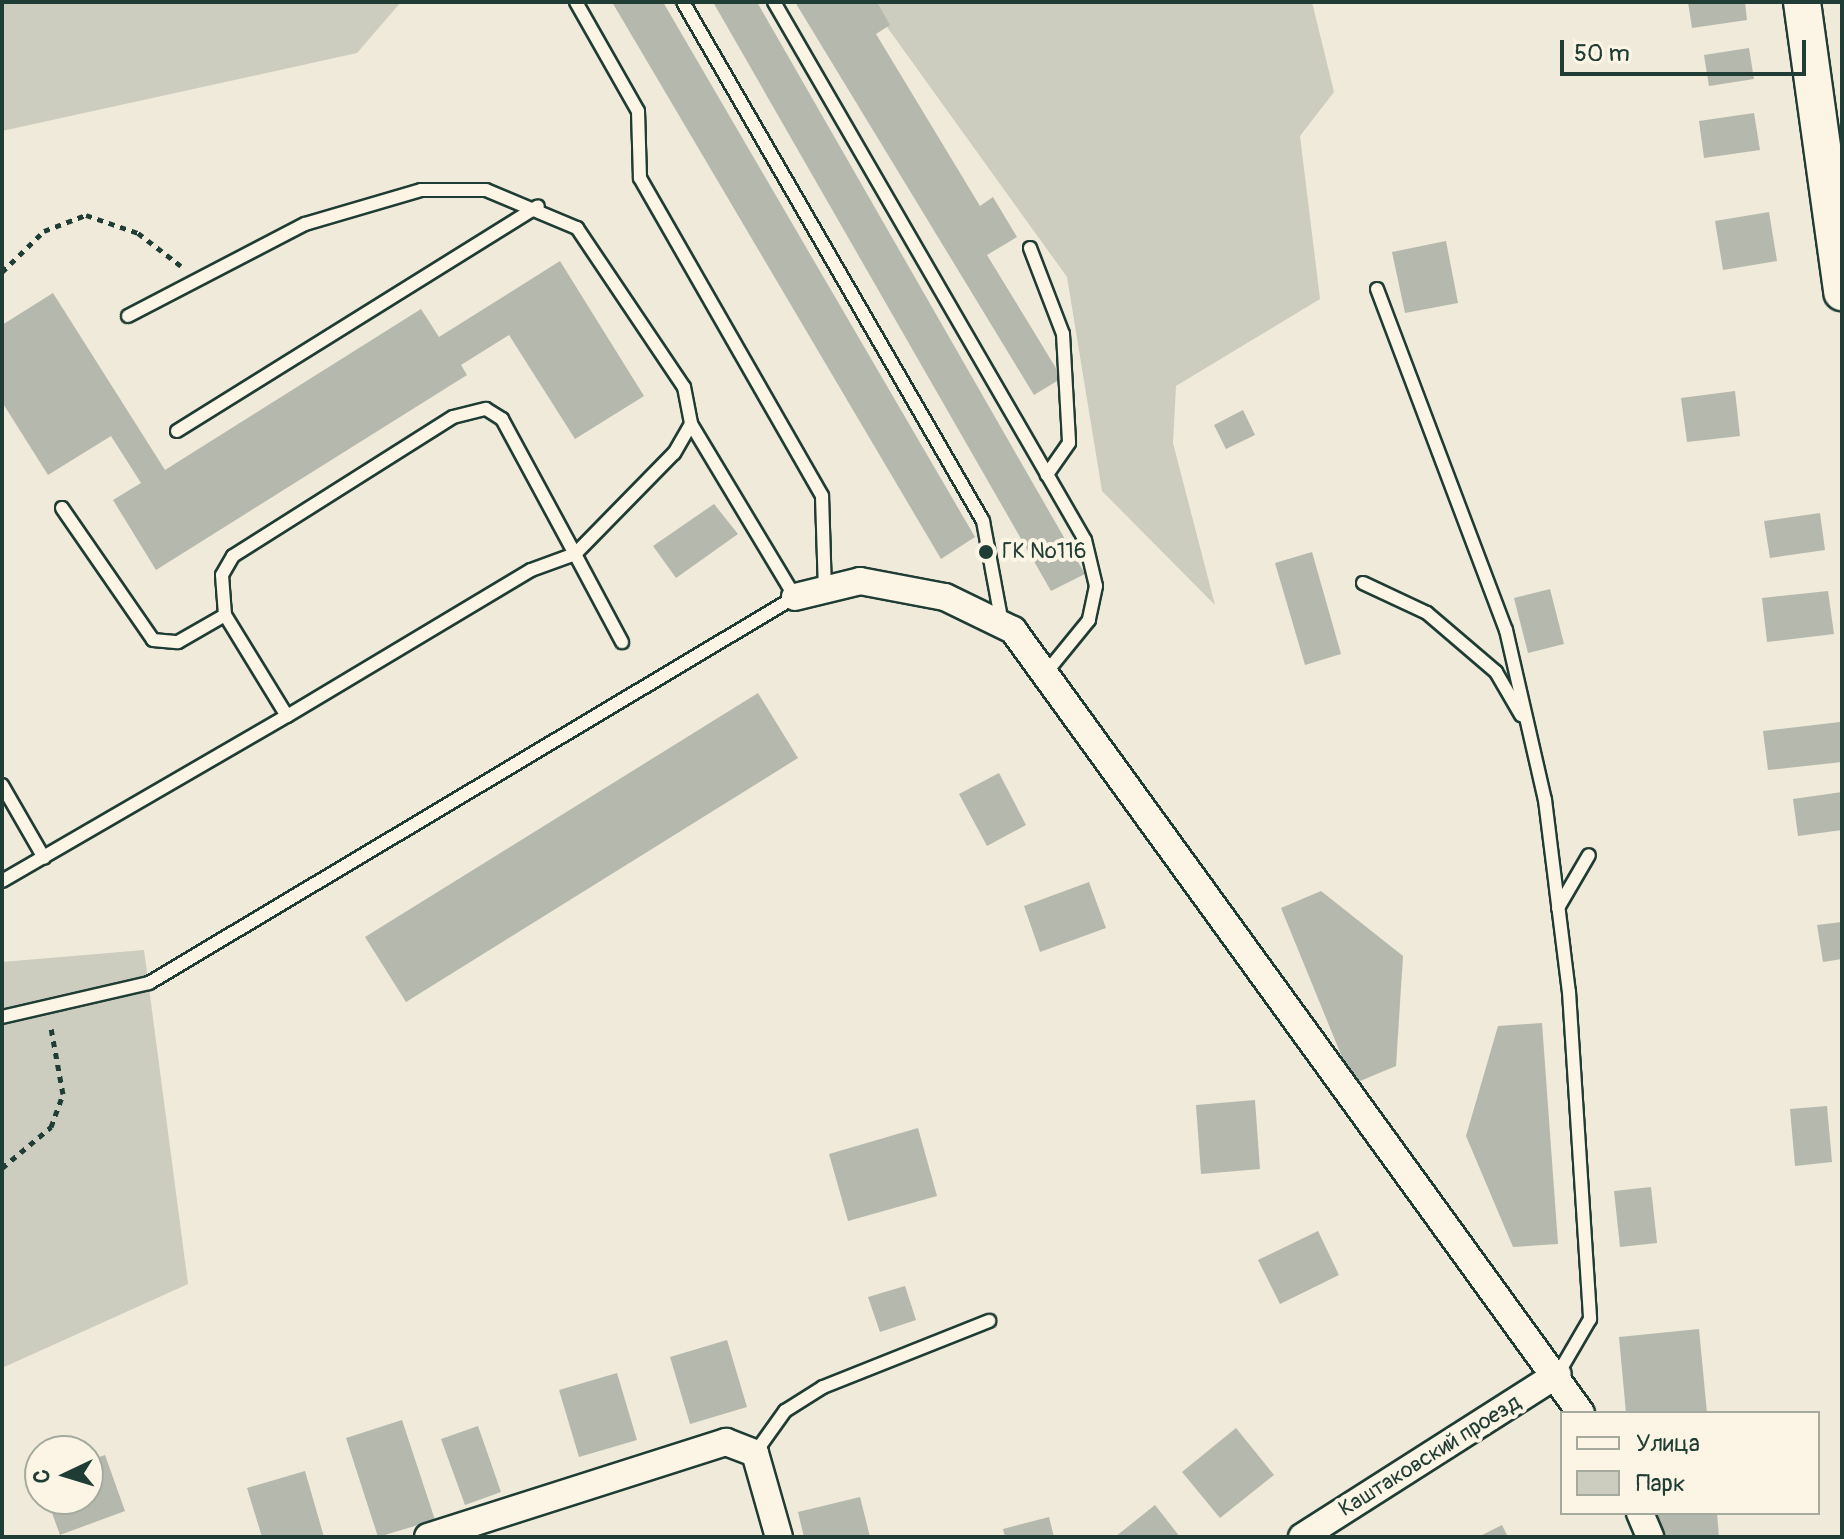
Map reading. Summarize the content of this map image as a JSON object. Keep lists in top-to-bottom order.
{
  "streets": {
    "street": ["Каштаковский проезд"]
  },
  "places": ["ГК №116"],
  "legend": ["Улица", "Парк"],
  "scale_bar": "50 m",
  "north": "left"
}
